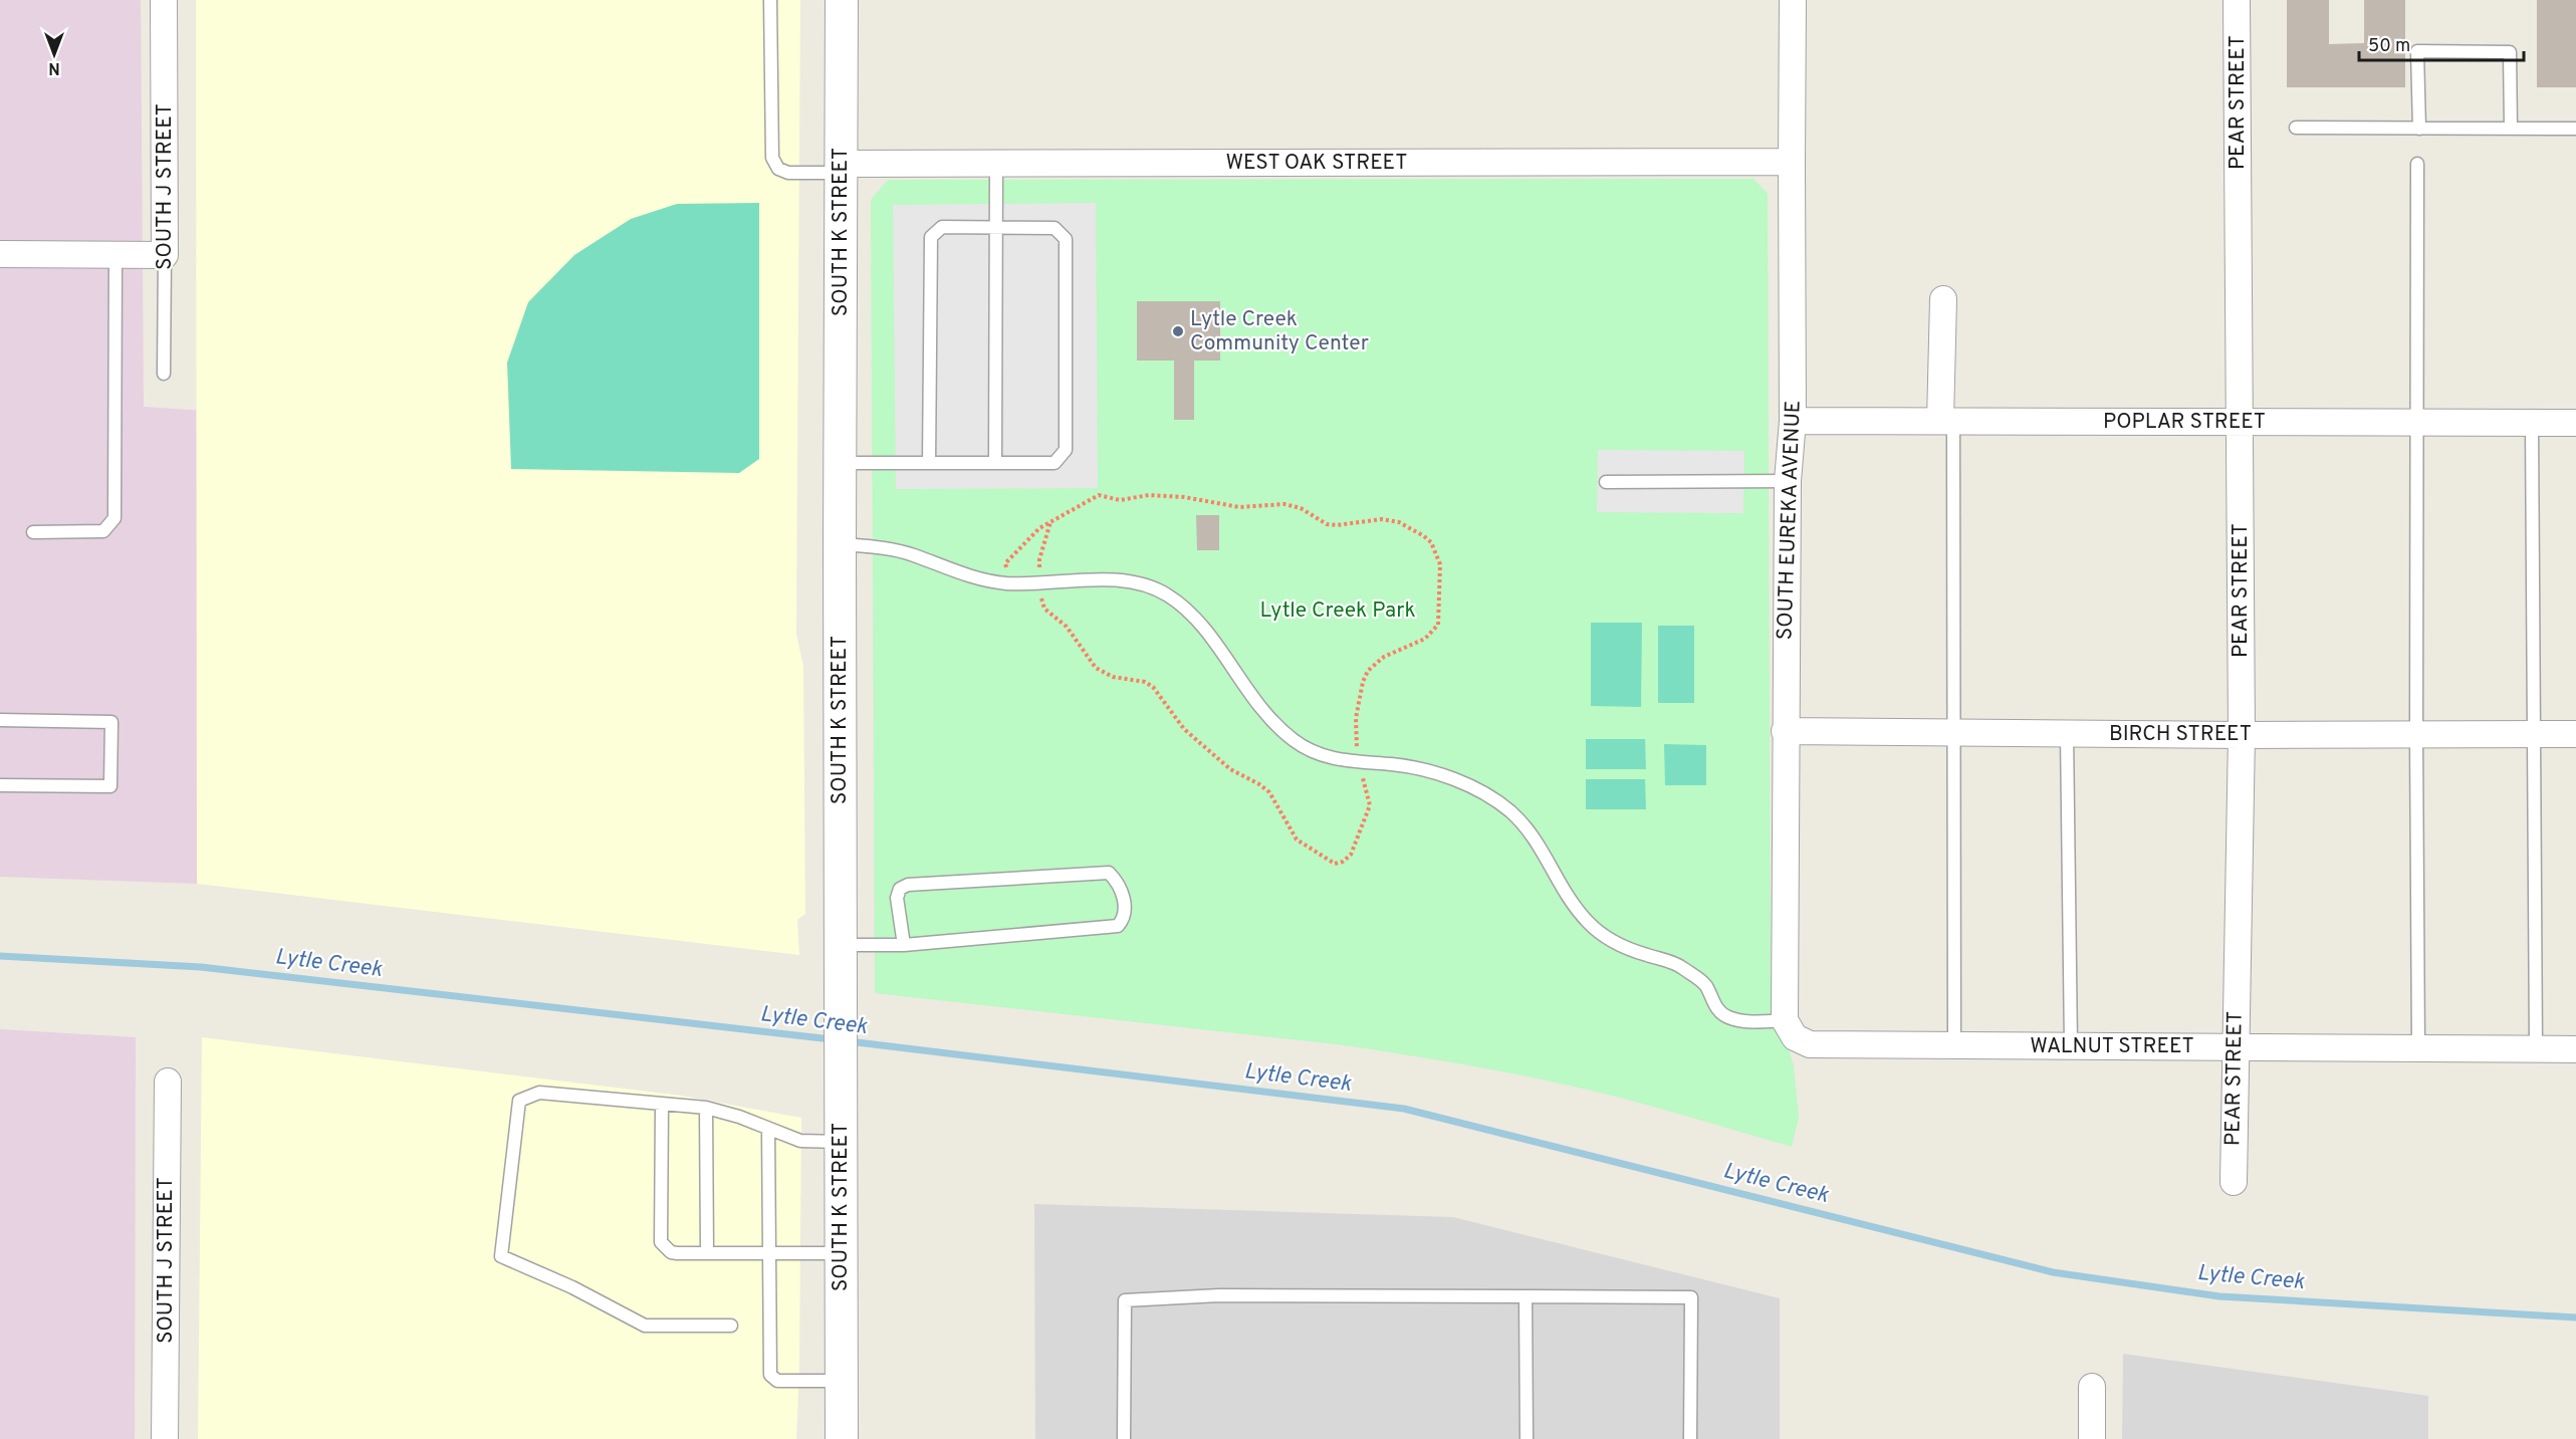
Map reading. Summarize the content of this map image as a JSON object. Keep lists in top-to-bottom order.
{
  "streets": {
    "street": [
      "PEAR STREET",
      "WEST OAK STREET",
      "SOUTH J STREET",
      "SOUTH K STREET",
      "POPLAR STREET",
      "SOUTH EUREKA AVENUE",
      "BIRCH STREET",
      "WALNUT STREET"
    ]
  },
  "crossings": [
    ["PEAR STREET", "POPLAR STREET"],
    ["PEAR STREET", "BIRCH STREET"],
    ["PEAR STREET", "WALNUT STREET"],
    ["WEST OAK STREET", "SOUTH K STREET"],
    ["WEST OAK STREET", "SOUTH EUREKA AVENUE"],
    ["POPLAR STREET", "SOUTH EUREKA AVENUE"],
    ["SOUTH EUREKA AVENUE", "BIRCH STREET"],
    ["SOUTH EUREKA AVENUE", "WALNUT STREET"]
  ],
  "water": ["Lytle Creek"],
  "parks": ["Lytle Creek Park"],
  "places": ["Lytle Creek Community Center"],
  "scale_bar": "50 m",
  "north": "bottom"
}
